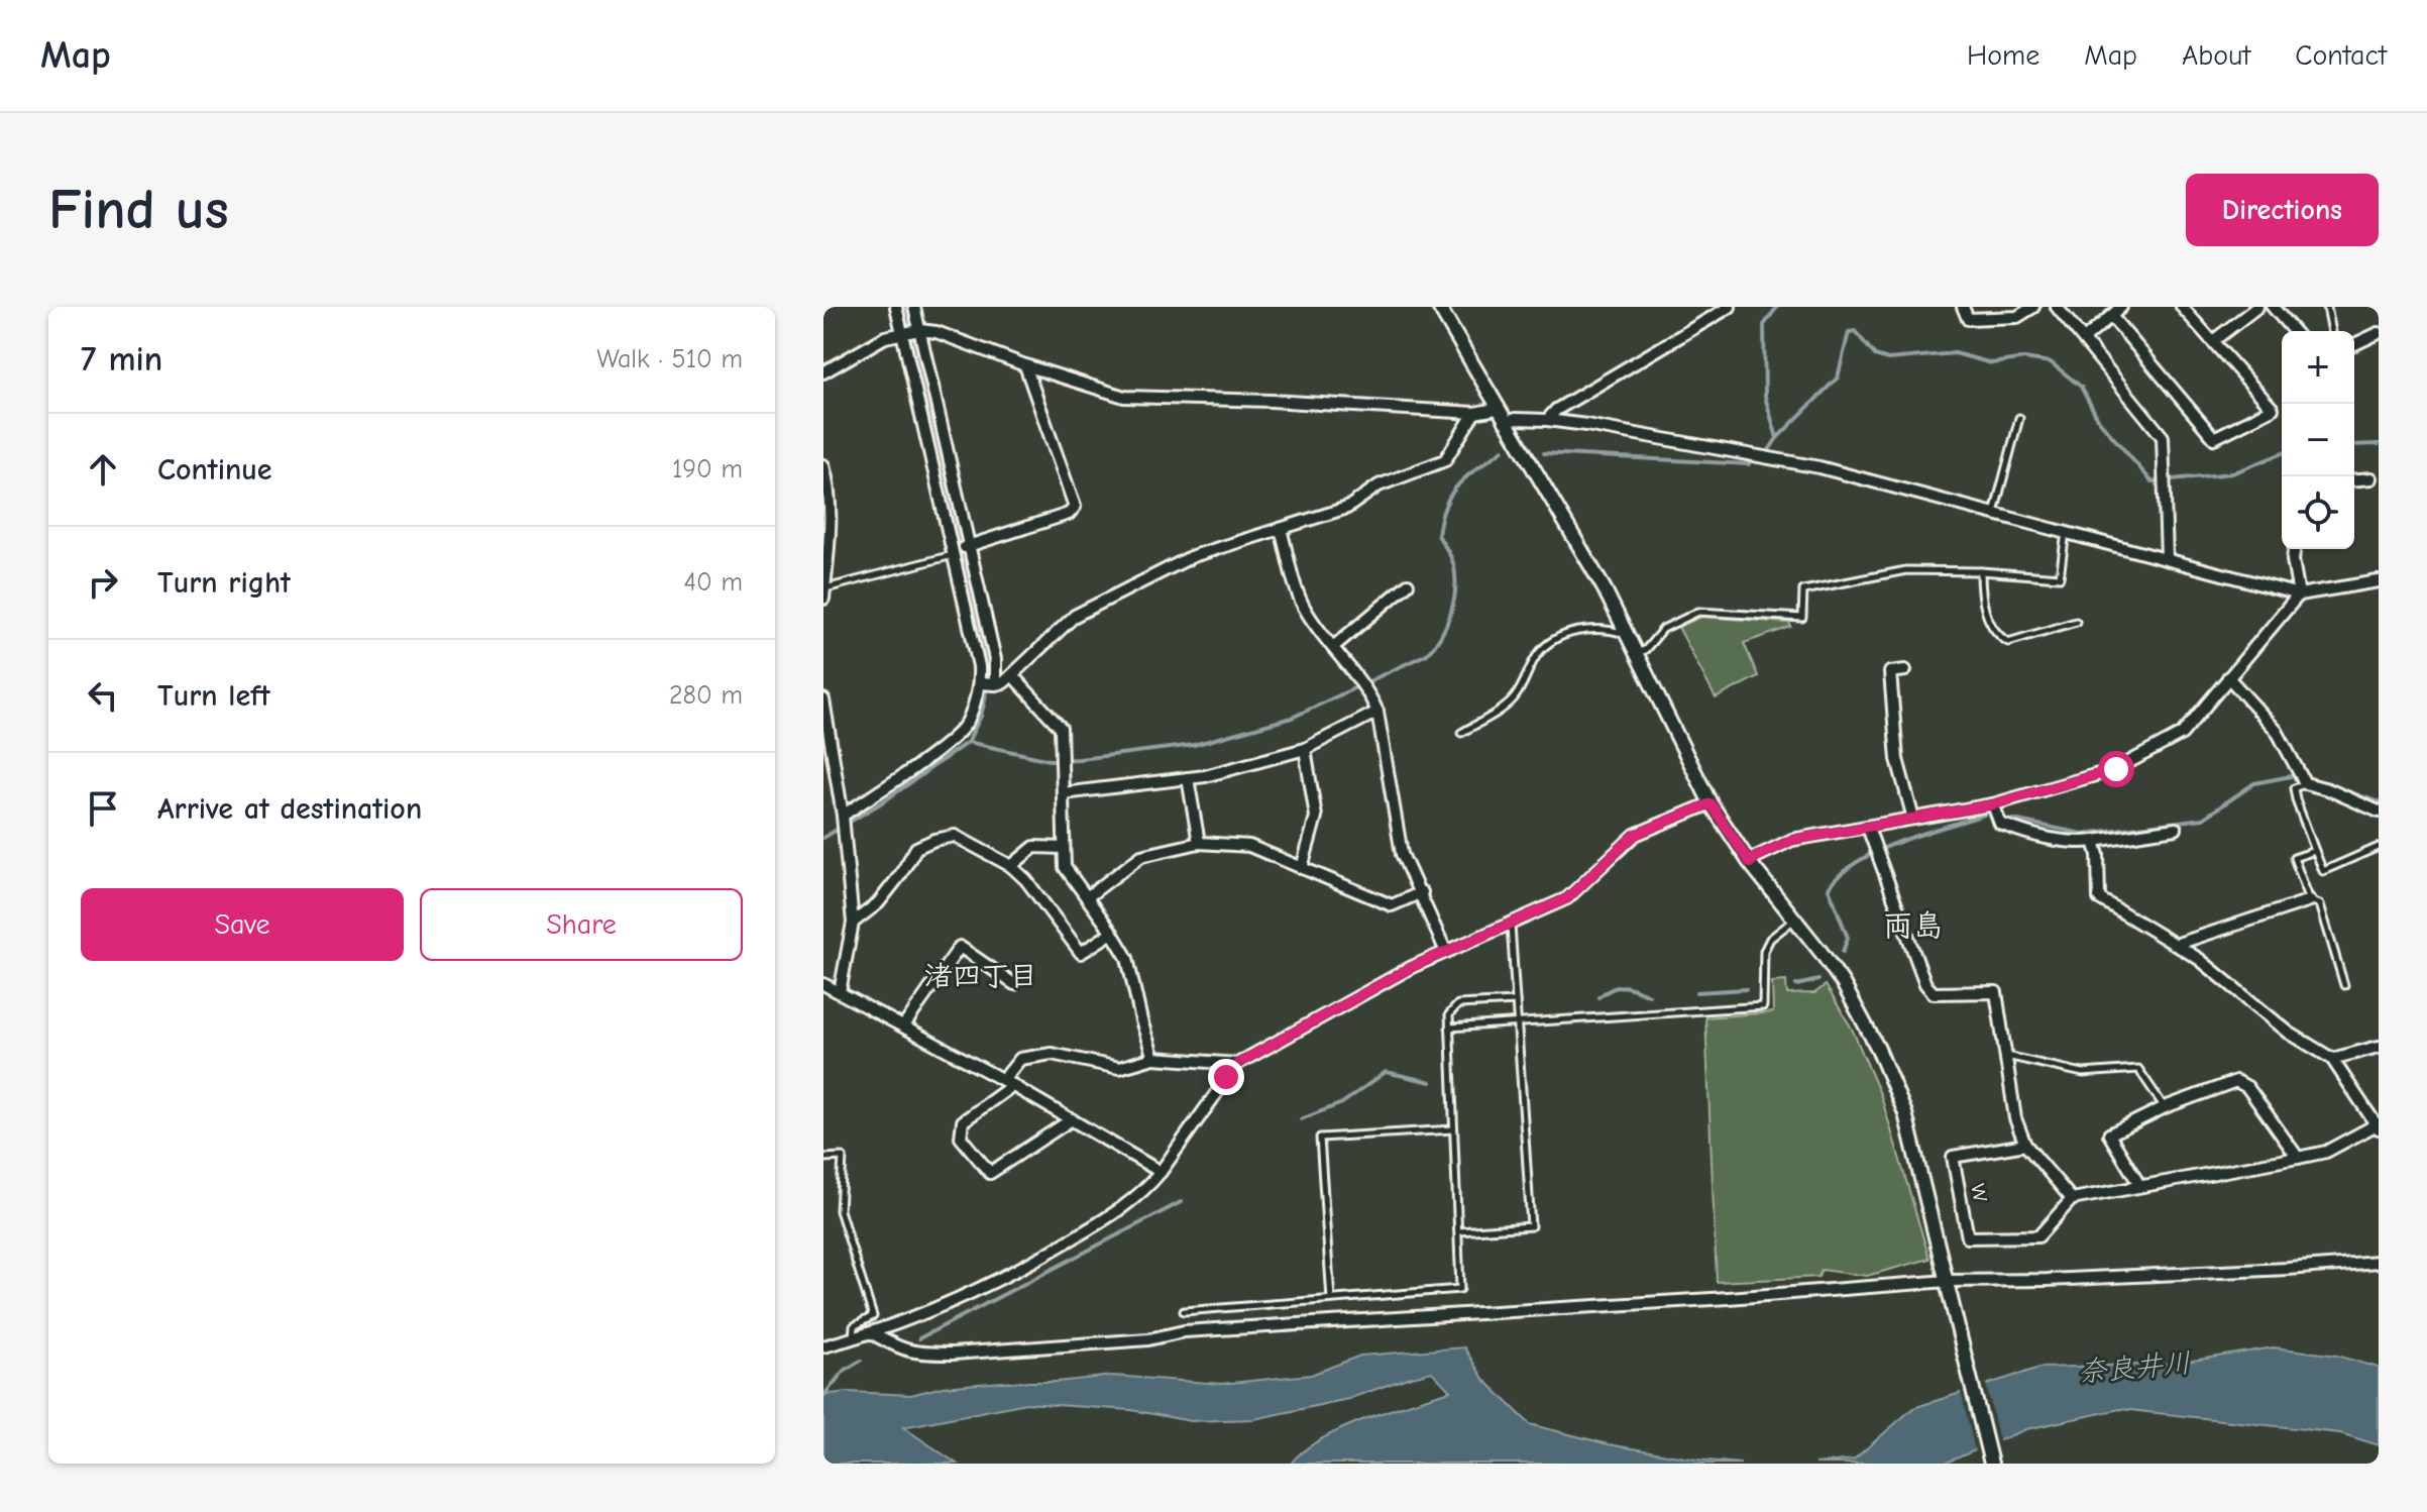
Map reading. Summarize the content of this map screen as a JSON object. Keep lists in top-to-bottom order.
{
  "streets": {
    "street": ["ｗ"]
  },
  "districts": ["両島", "渚四丁目"],
  "water": ["奈良井川"],
  "page": {
    "header": "Map",
    "nav": [
      "Home",
      "Map",
      "About",
      "Contact"
    ],
    "buttons": [
      "Directions",
      ["Save", "Share"]
    ],
    "title": "Find us",
    "heading": ["7 min", "Walk · 510 m"],
    "map_buttons": ["+", "−"],
    "list": [
      ["Continue", "190 m"],
      ["Turn right", "40 m"],
      ["Turn left", "280 m"],
      "Arrive at destination"
    ]
  }
}
